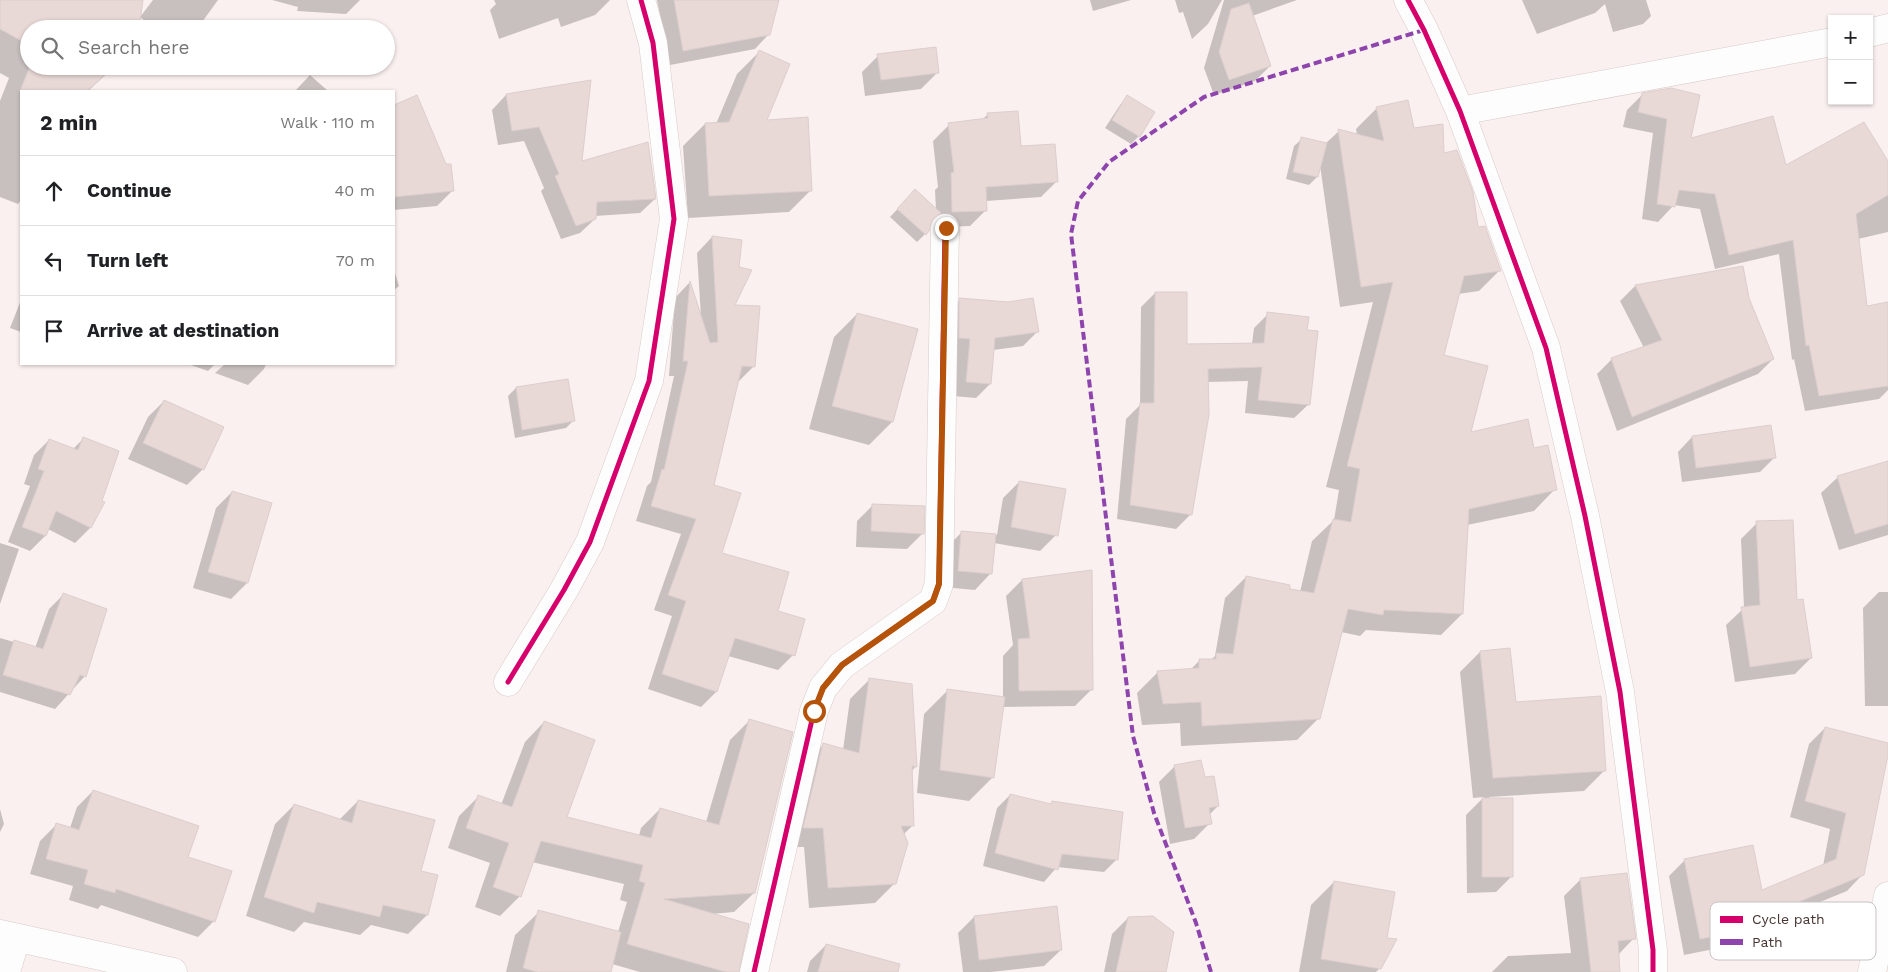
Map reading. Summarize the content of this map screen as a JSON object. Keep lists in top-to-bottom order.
{
  "legend": ["Cycle path", "Path"],
  "page": {
    "map_buttons": ["+", "−"],
    "search": "Search here",
    "heading": ["2 min", "Walk · 110 m"],
    "list": [
      ["Continue", "40 m"],
      ["Turn left", "70 m"],
      "Arrive at destination"
    ]
  }
}
